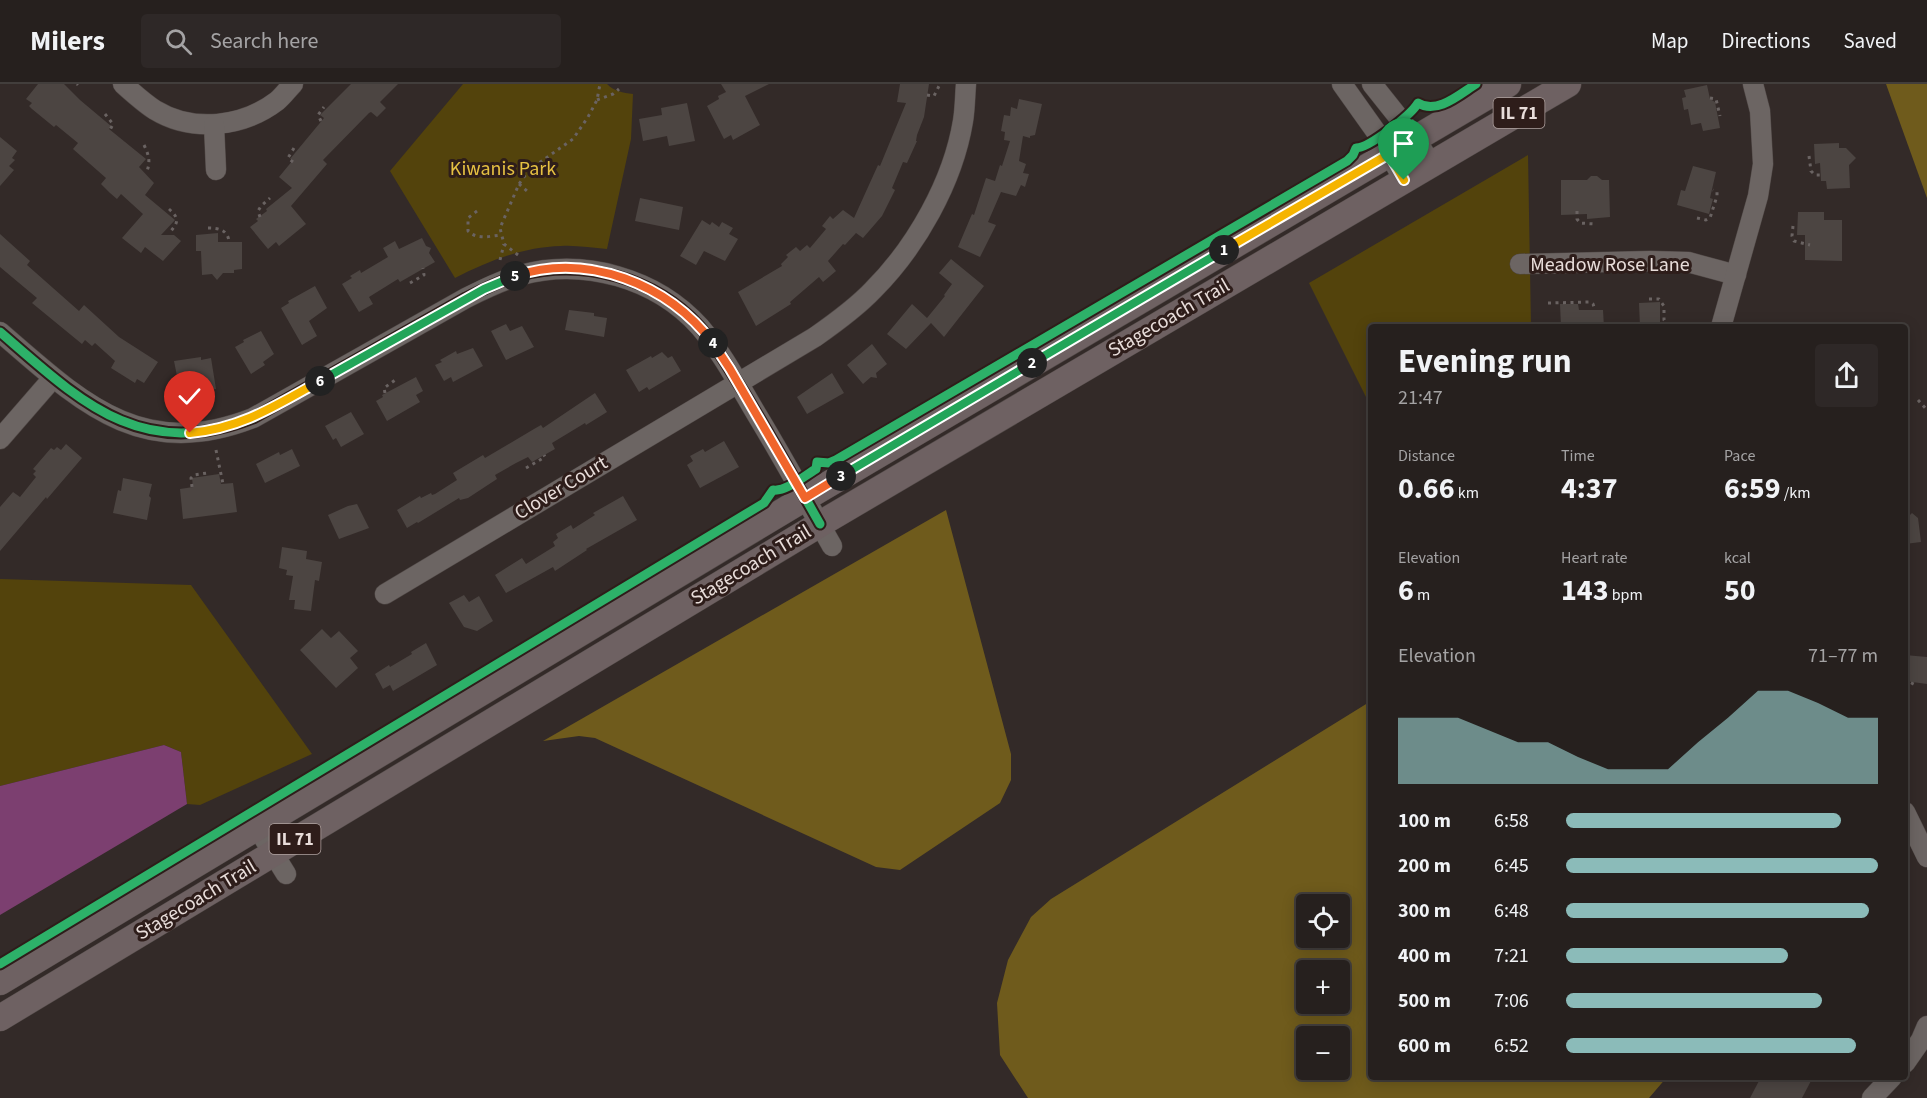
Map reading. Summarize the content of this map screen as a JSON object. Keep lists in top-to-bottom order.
{
  "streets": {
    "main road": ["IL 71", "Stagecoach Trail"],
    "street": ["Meadow Rose Lane", "Clover Court"]
  },
  "parks": ["Kiwanis Park"],
  "page": {
    "header": "Milers",
    "search": "Search here",
    "nav": ["Map", "Directions", "Saved"],
    "pins": [
      "1",
      "5",
      "4",
      "2",
      "6",
      "3"
    ],
    "heading": ["Evening run", "21:47"],
    "stats": [
      ["Distance", "0.66 km"],
      ["Time", "4:37"],
      ["Pace", "6:59 /km"],
      ["Elevation", "6 m"],
      ["Heart rate", "143 bpm"],
      ["kcal", "50"]
    ],
    "chart": ["Elevation", "71–77 m"],
    "list": [
      {
        "name": "100 m",
        "note": "6:58"
      },
      {
        "name": "200 m",
        "note": "6:45"
      },
      {
        "name": "300 m",
        "note": "6:48"
      },
      {
        "name": "400 m",
        "note": "7:21"
      },
      {
        "name": "500 m",
        "note": "7:06"
      },
      {
        "name": "600 m",
        "note": "6:52"
      }
    ],
    "map_buttons": ["+", "−"]
  }
}
